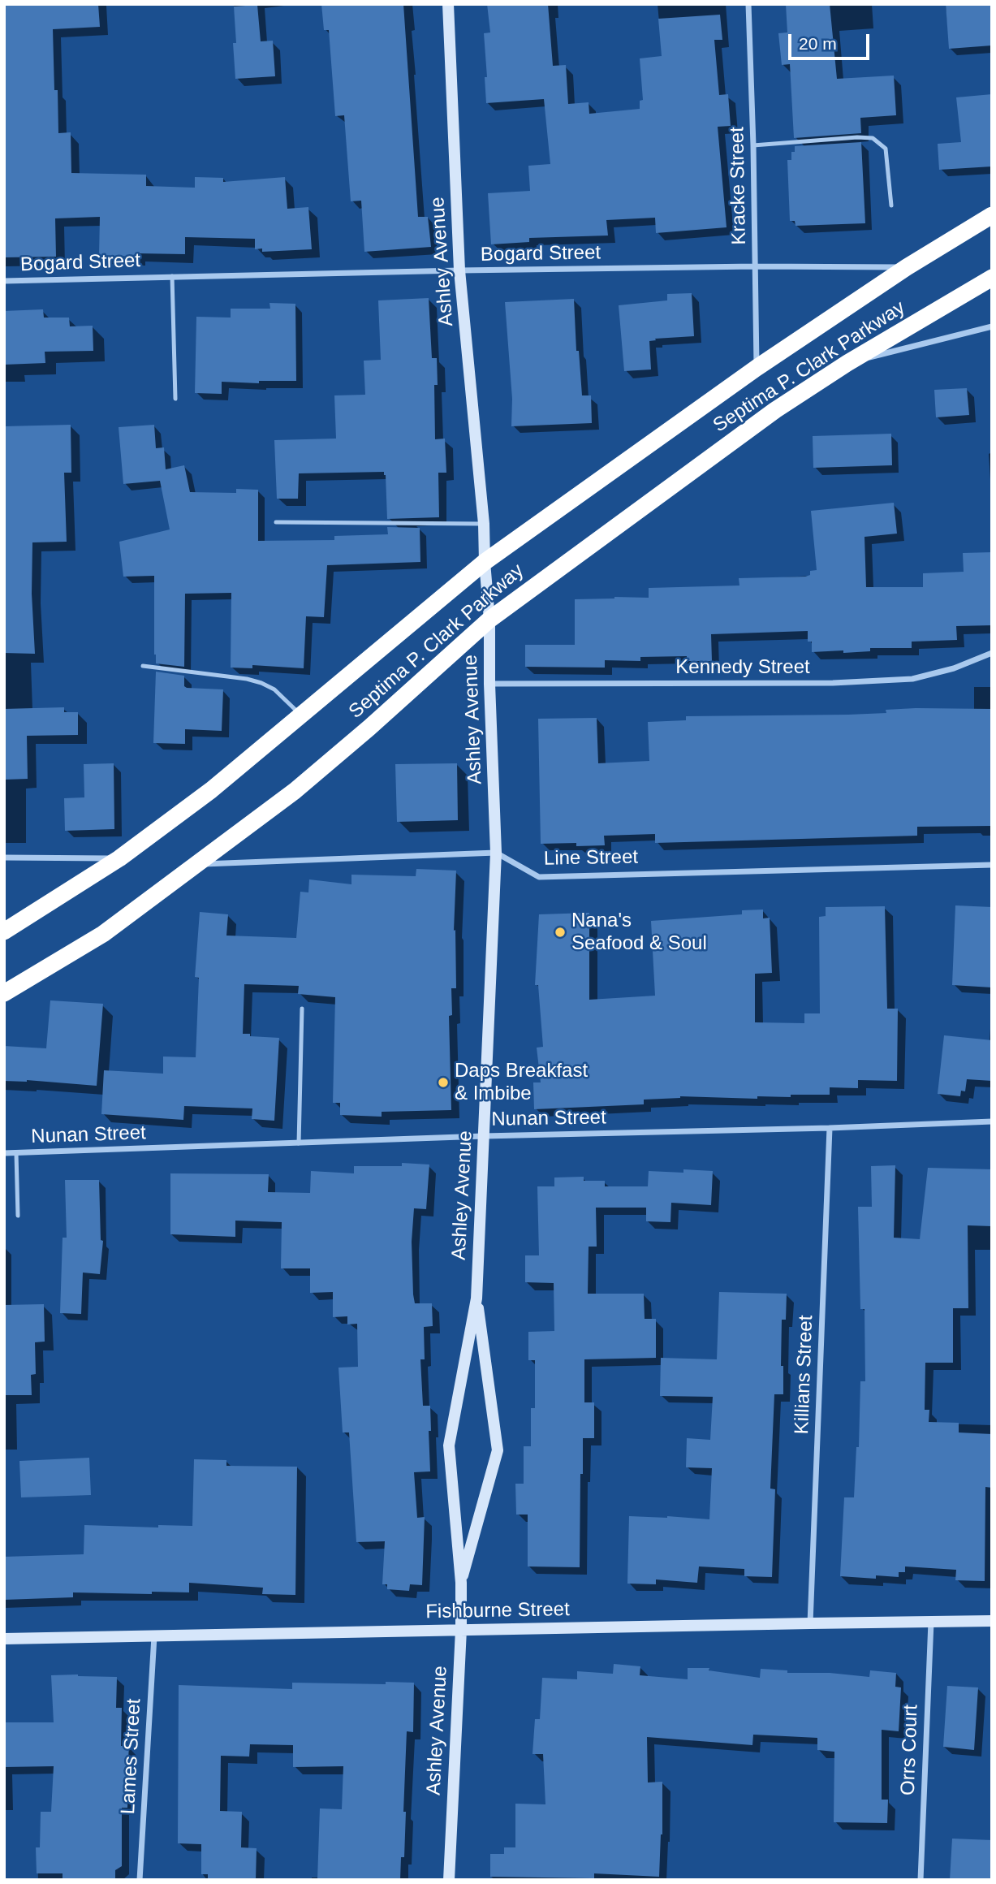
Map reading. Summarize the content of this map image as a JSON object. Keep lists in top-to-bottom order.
{
  "streets": {
    "highway": ["Septima P. Clark Parkway"],
    "street": [
      "Kracke Street",
      "Bogard Street",
      "Ashley Avenue",
      "Kennedy Street",
      "Line Street",
      "Nunan Street",
      "Killians Street",
      "Fishburne Street",
      "Orrs Court",
      "Lames Street"
    ]
  },
  "crossings": [
    ["Kracke Street", "Bogard Street"],
    ["Kracke Street", "Septima P. Clark Parkway"],
    ["Bogard Street", "Ashley Avenue"],
    ["Bogard Street", "Septima P. Clark Parkway"],
    ["Ashley Avenue", "Septima P. Clark Parkway"],
    ["Ashley Avenue", "Kennedy Street"],
    ["Ashley Avenue", "Line Street"],
    ["Ashley Avenue", "Nunan Street"],
    ["Ashley Avenue", "Fishburne Street"],
    ["Nunan Street", "Killians Street"],
    ["Killians Street", "Fishburne Street"],
    ["Fishburne Street", "Orrs Court"],
    ["Fishburne Street", "Lames Street"]
  ],
  "places": ["Nana's Seafood & Soul", "Daps Breakfast & Imbibe"],
  "scale_bar": "20 m"
}
